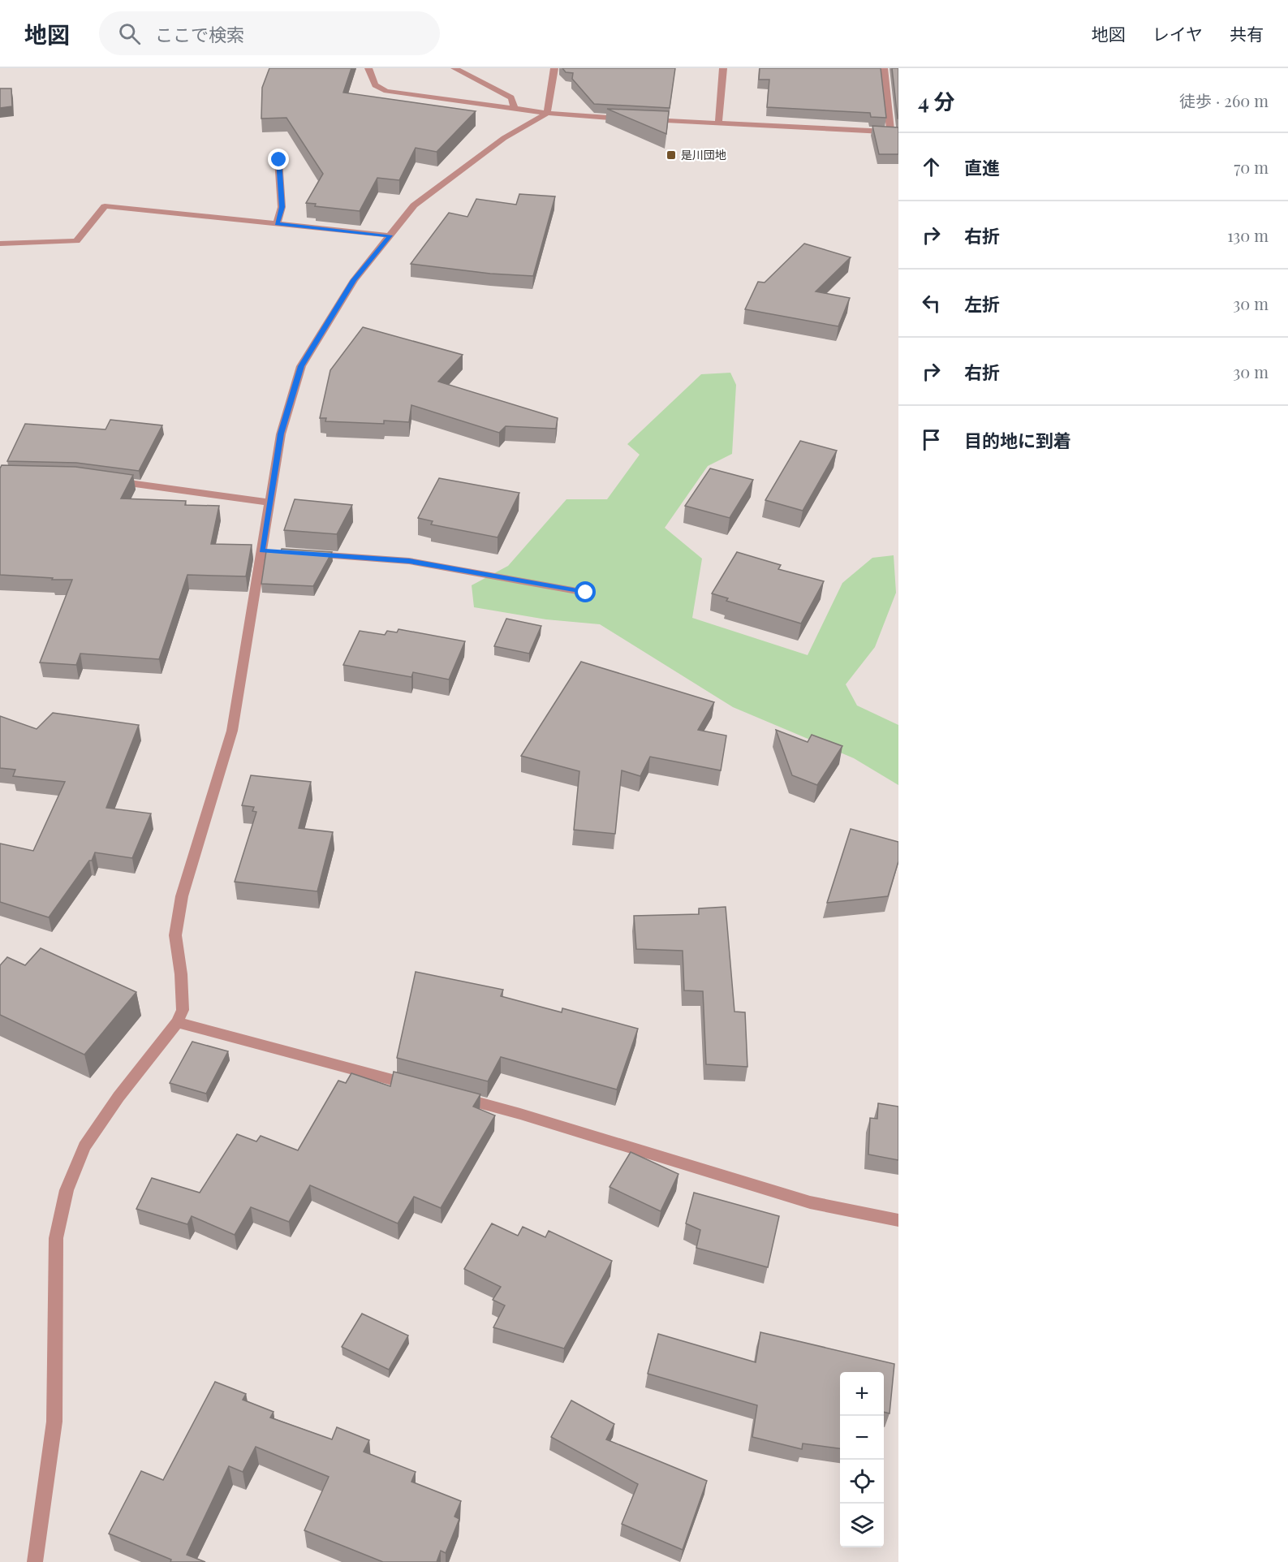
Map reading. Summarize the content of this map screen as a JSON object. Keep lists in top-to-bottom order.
{
  "places": {
    "transit": ["是川団地"]
  },
  "page": {
    "header": "地図",
    "search": "ここで検索",
    "nav": ["地図", "レイヤ", "共有"],
    "heading": ["4 分", "徒歩 · 260 m"],
    "list": [
      ["直進", "70 m"],
      ["右折", "130 m"],
      ["左折", "30 m"],
      ["右折", "30 m"],
      "目的地に到着"
    ],
    "map_buttons": ["+", "−"]
  }
}
